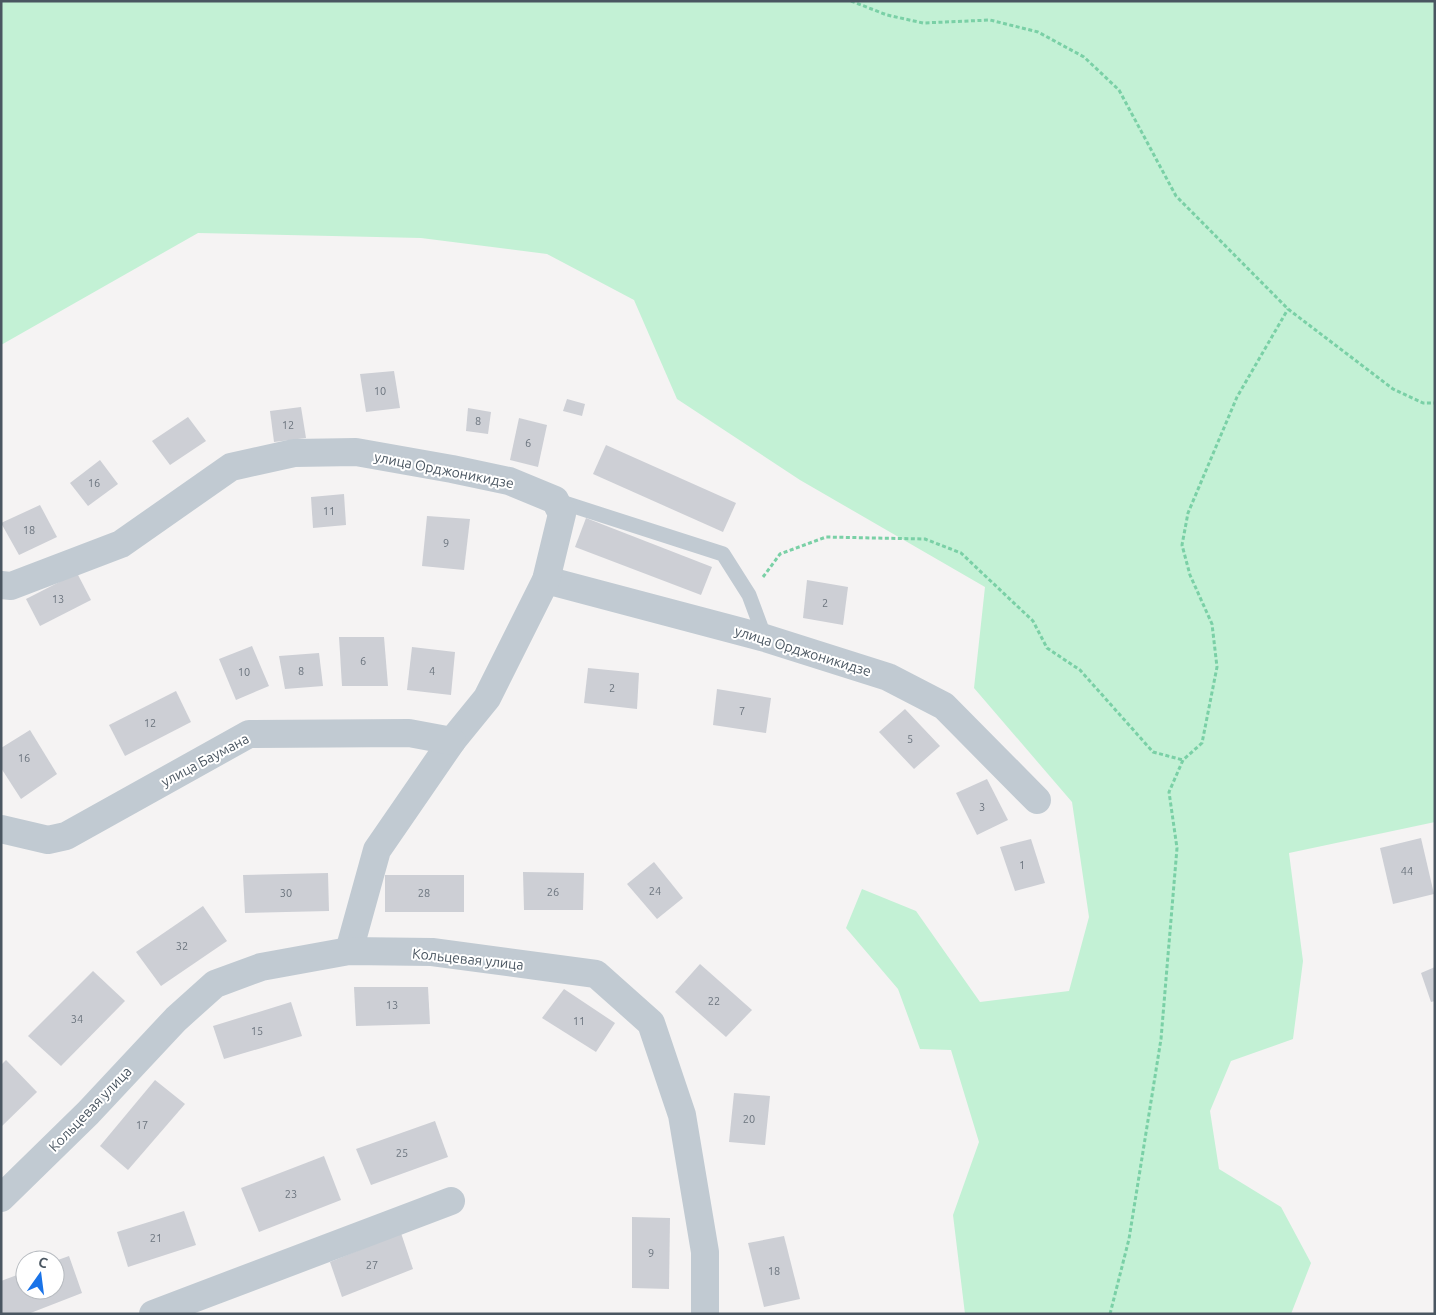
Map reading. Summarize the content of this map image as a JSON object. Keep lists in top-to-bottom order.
{
  "streets": {
    "street": ["улица Орджоникидзе", "улица Баумана", "Кольцевая улица"]
  },
  "house_numbers": [
    "10",
    "8",
    "12",
    "6",
    "16",
    "11",
    "18",
    "9",
    "13",
    "2",
    "6",
    "8",
    "4",
    "10",
    "2",
    "7",
    "12",
    "5",
    "16",
    "3",
    "1",
    "44",
    "24",
    "26",
    "30",
    "28",
    "32",
    "22",
    "13",
    "34",
    "11",
    "15",
    "20",
    "17",
    "25",
    "23",
    "21",
    "9",
    "27",
    "18"
  ],
  "north": "top"
}
